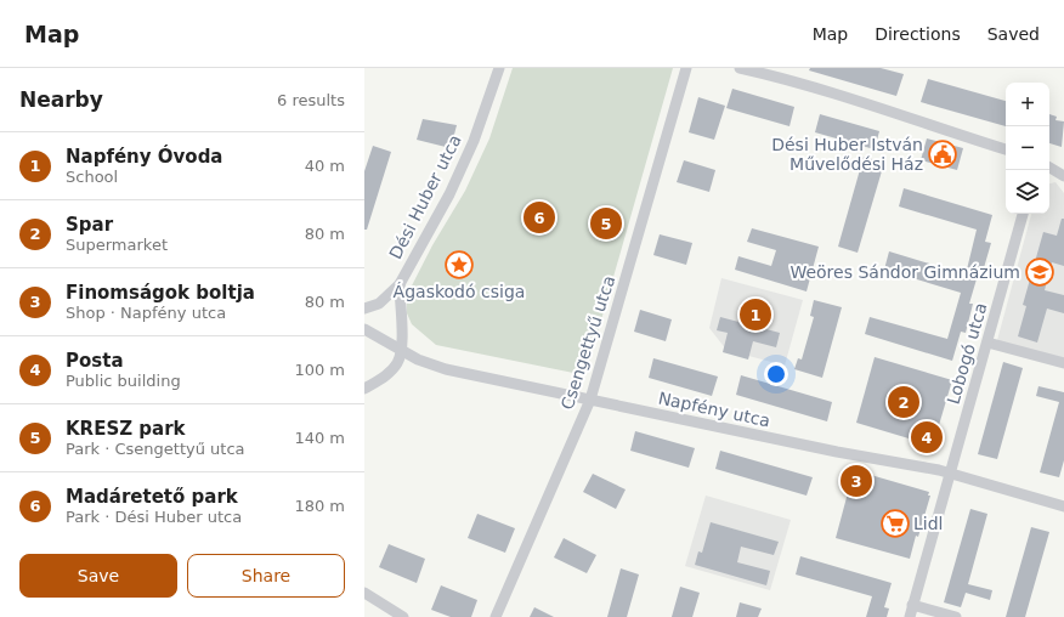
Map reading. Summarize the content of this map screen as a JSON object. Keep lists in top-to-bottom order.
{
  "streets": {
    "street": [
      "Dési Huber utca",
      "Csengettyű utca",
      "Lobogó utca",
      "Napfény utca"
    ]
  },
  "crossings": [
    ["Dési Huber utca", "Napfény utca"],
    ["Csengettyű utca", "Napfény utca"],
    ["Lobogó utca", "Napfény utca"]
  ],
  "places": {
    "public building": ["Dési Huber István Művelődési Ház"],
    "place": ["Ágaskodó csiga"],
    "school or university": ["Weöres Sándor Gimnázium"],
    "supermarket": ["Lidl"]
  },
  "page": {
    "header": "Map",
    "nav": ["Map", "Directions", "Saved"],
    "heading": ["Nearby", "6 results"],
    "map_buttons": ["+", "−"],
    "list": [
      {
        "mark": "1",
        "name": "Napfény Óvoda",
        "note": "School",
        "value": "40 m"
      },
      {
        "mark": "2",
        "name": "Spar",
        "note": "Supermarket",
        "value": "80 m"
      },
      {
        "mark": "3",
        "name": "Finomságok boltja",
        "note": "Shop · Napfény utca",
        "value": "80 m"
      },
      {
        "mark": "4",
        "name": "Posta",
        "note": "Public building",
        "value": "100 m"
      },
      {
        "mark": "5",
        "name": "KRESZ park",
        "note": "Park · Csengettyű utca",
        "value": "140 m"
      },
      {
        "mark": "6",
        "name": "Madáretető park",
        "note": "Park · Dési Huber utca",
        "value": "180 m"
      }
    ],
    "pins": [
      "6",
      "5",
      "1",
      "2",
      "4",
      "3"
    ],
    "buttons": ["Save", "Share"]
  }
}
